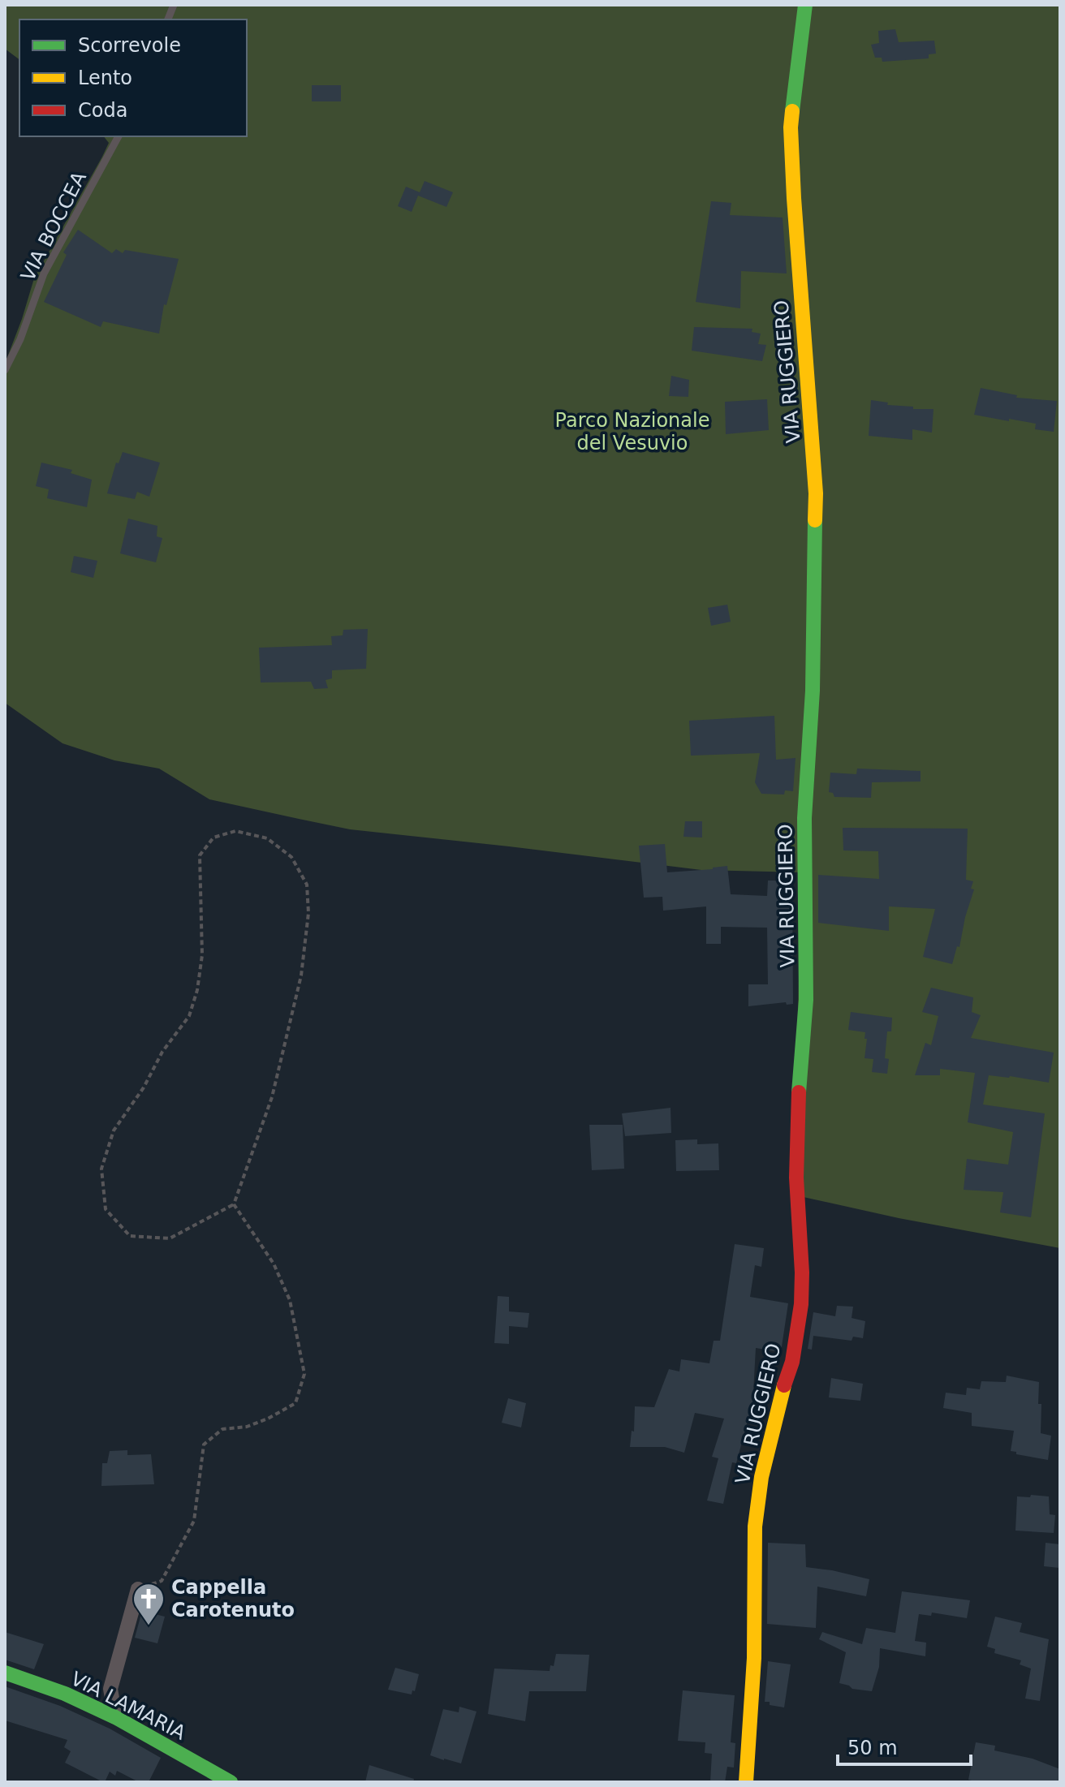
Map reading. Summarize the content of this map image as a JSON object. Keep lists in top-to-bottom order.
{
  "streets": {
    "street": ["VIA RUGGIERO", "VIA LAMARIA"],
    "lane": ["VIA BOCCEA"]
  },
  "parks": ["Parco Nazionale del Vesuvio"],
  "places": {
    "church": ["Cappella Carotenuto"]
  },
  "legend": ["Scorrevole", "Lento", "Coda"],
  "scale_bar": "50 m"
}
